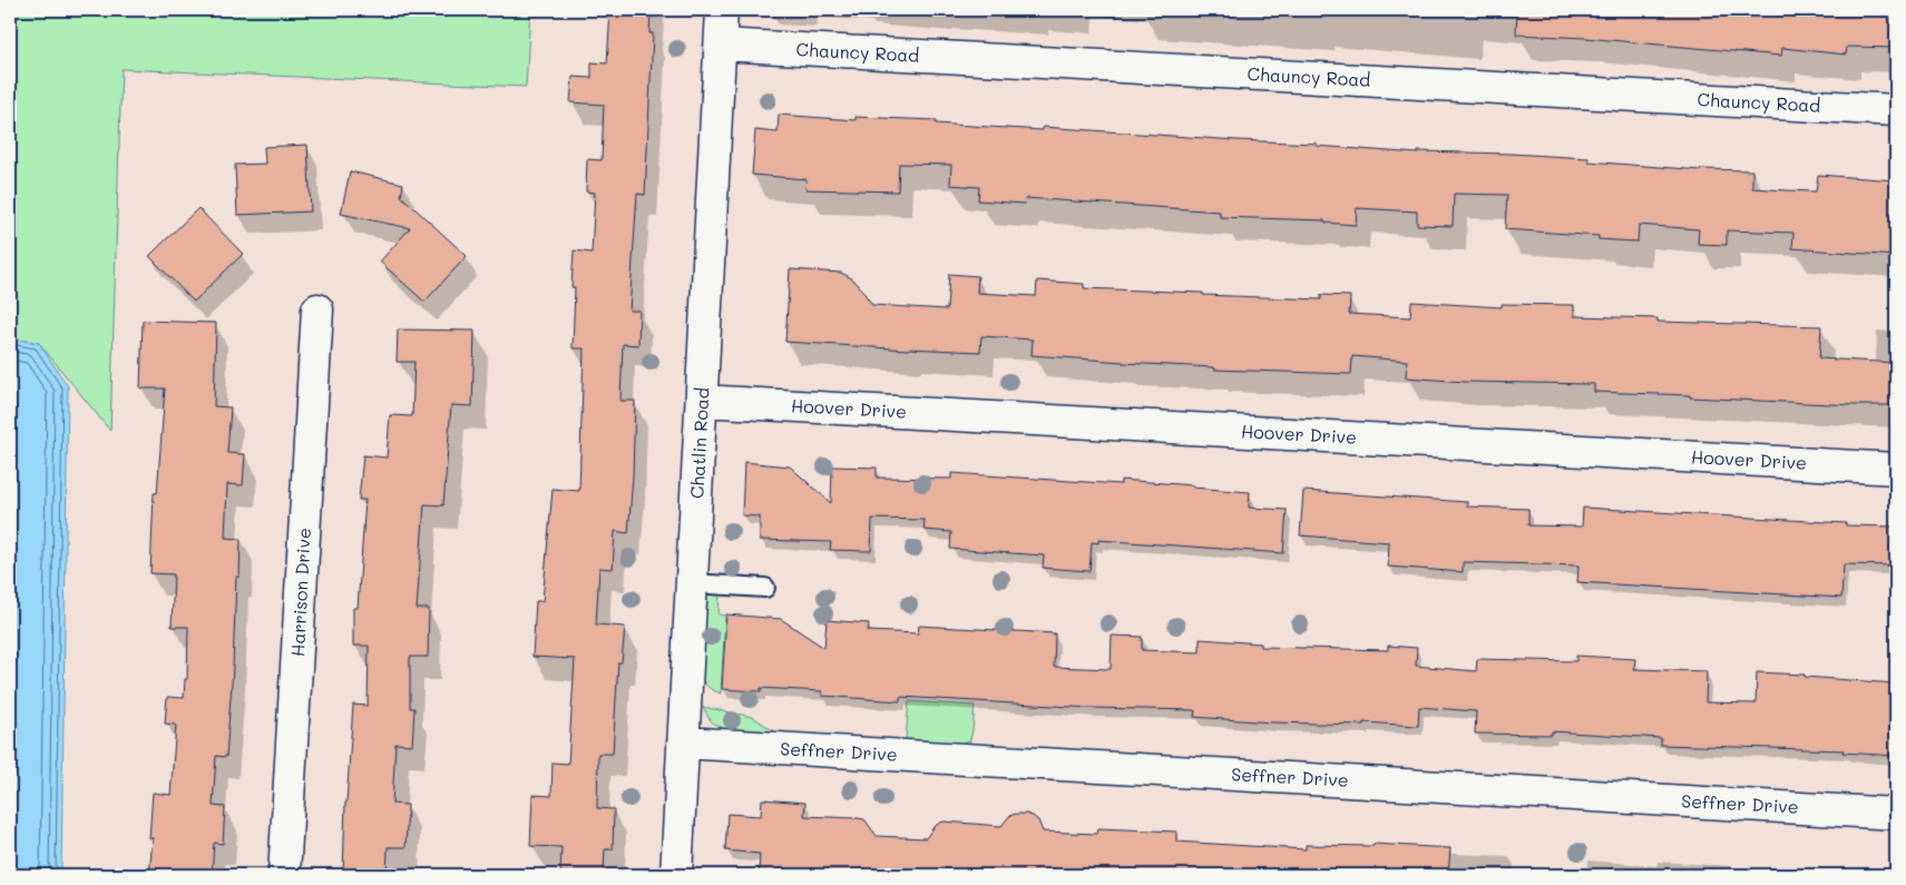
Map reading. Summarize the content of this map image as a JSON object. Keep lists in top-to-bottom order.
{
  "streets": {
    "street": [
      "Chauncy Road",
      "Hoover Drive",
      "Chatlin Road",
      "Harrison Drive",
      "Seffner Drive"
    ]
  },
  "crossings": [
    ["Chauncy Road", "Chatlin Road"],
    ["Hoover Drive", "Chatlin Road"],
    ["Chatlin Road", "Seffner Drive"]
  ]
}
